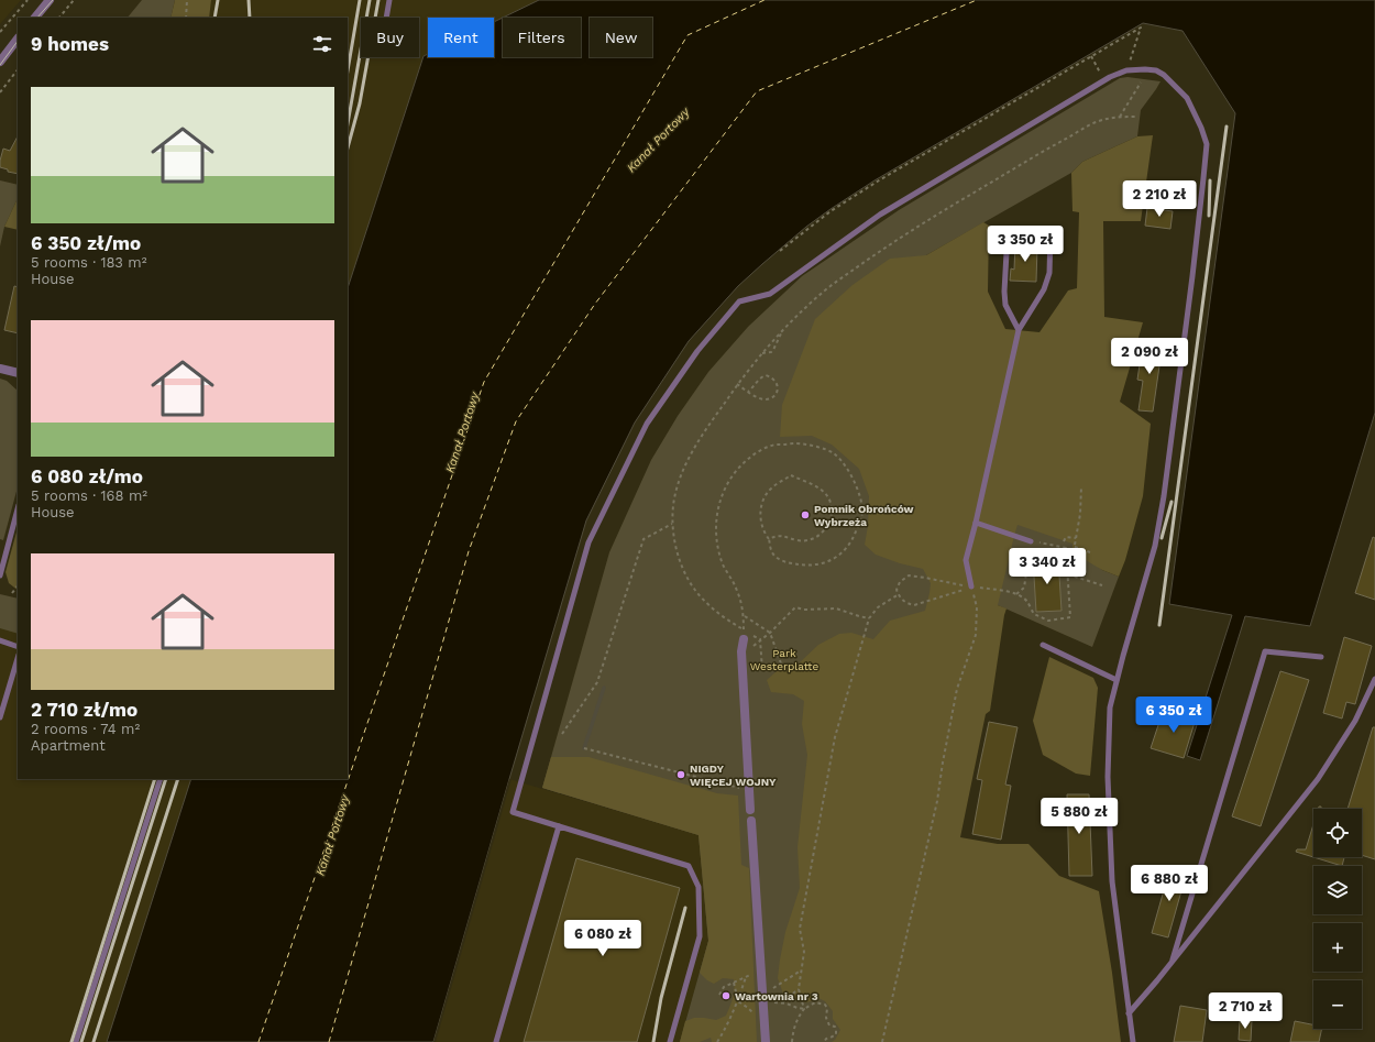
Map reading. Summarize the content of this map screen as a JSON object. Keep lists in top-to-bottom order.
{
  "water": ["Kanał Portowy"],
  "parks": ["Park Westerplatte"],
  "places": ["Pomnik Obrońców Wybrzeża", "NIGDY WIĘCEJ WOJNY", "Wartownia nr 3"],
  "page": {
    "chip": [
      "Buy",
      "Rent",
      "Filters",
      "New"
    ],
    "heading": "9 homes",
    "list": [
      {
        "name": "6 350 zł/mo",
        "note": "5 rooms · 183 m² · House"
      },
      {
        "name": "6 080 zł/mo",
        "note": "5 rooms · 168 m² · House"
      },
      {
        "name": "2 710 zł/mo",
        "note": "2 rooms · 74 m² · Apartment"
      }
    ],
    "price": [
      "2 210 zł",
      "3 350 zł",
      "2 090 zł",
      "3 340 zł",
      "6 350 zł",
      "5 880 zł",
      "6 880 zł",
      "6 080 zł",
      "2 710 zł"
    ],
    "map_buttons": ["+", "−"]
  }
}
